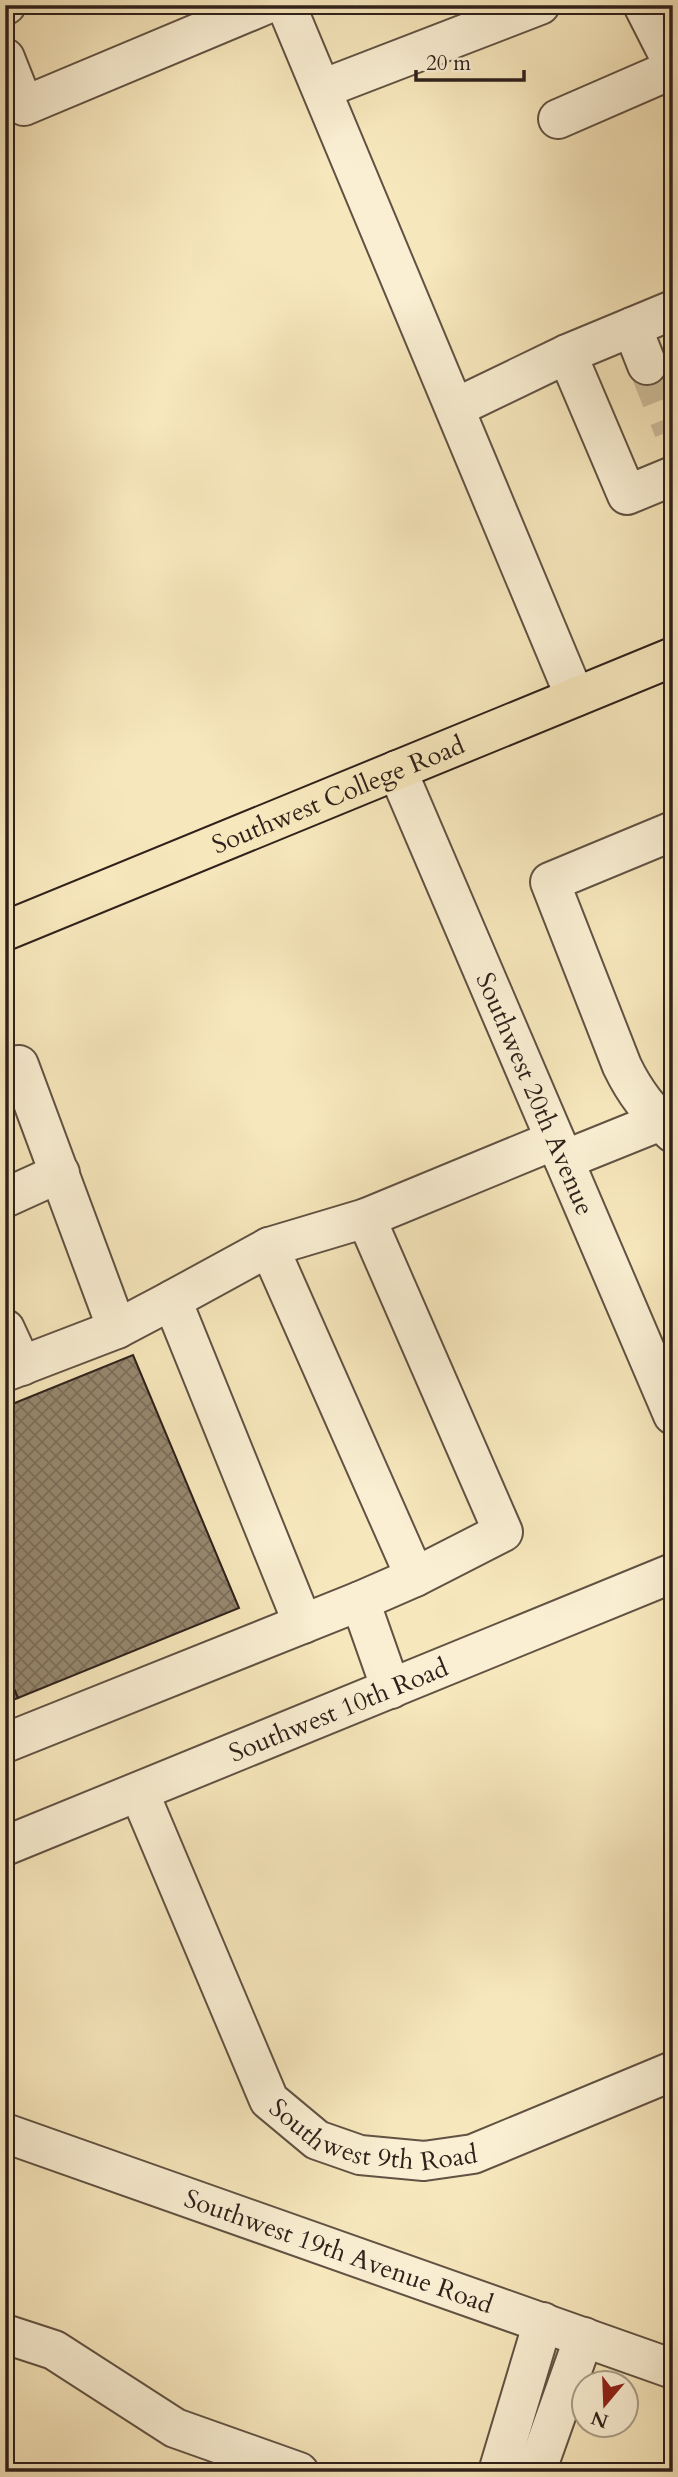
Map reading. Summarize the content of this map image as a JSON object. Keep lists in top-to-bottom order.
{
  "streets": {
    "main road": ["Southwest College Road"],
    "street": [
      "Southwest 20th Avenue",
      "Southwest 10th Road",
      "Southwest 9th Road",
      "Southwest 19th Avenue Road"
    ]
  },
  "crossings": [
    ["Southwest College Road", "Southwest 20th Avenue"],
    ["Southwest 10th Road", "Southwest 9th Road"]
  ],
  "scale_bar": "20 m",
  "north": "bottom"
}
